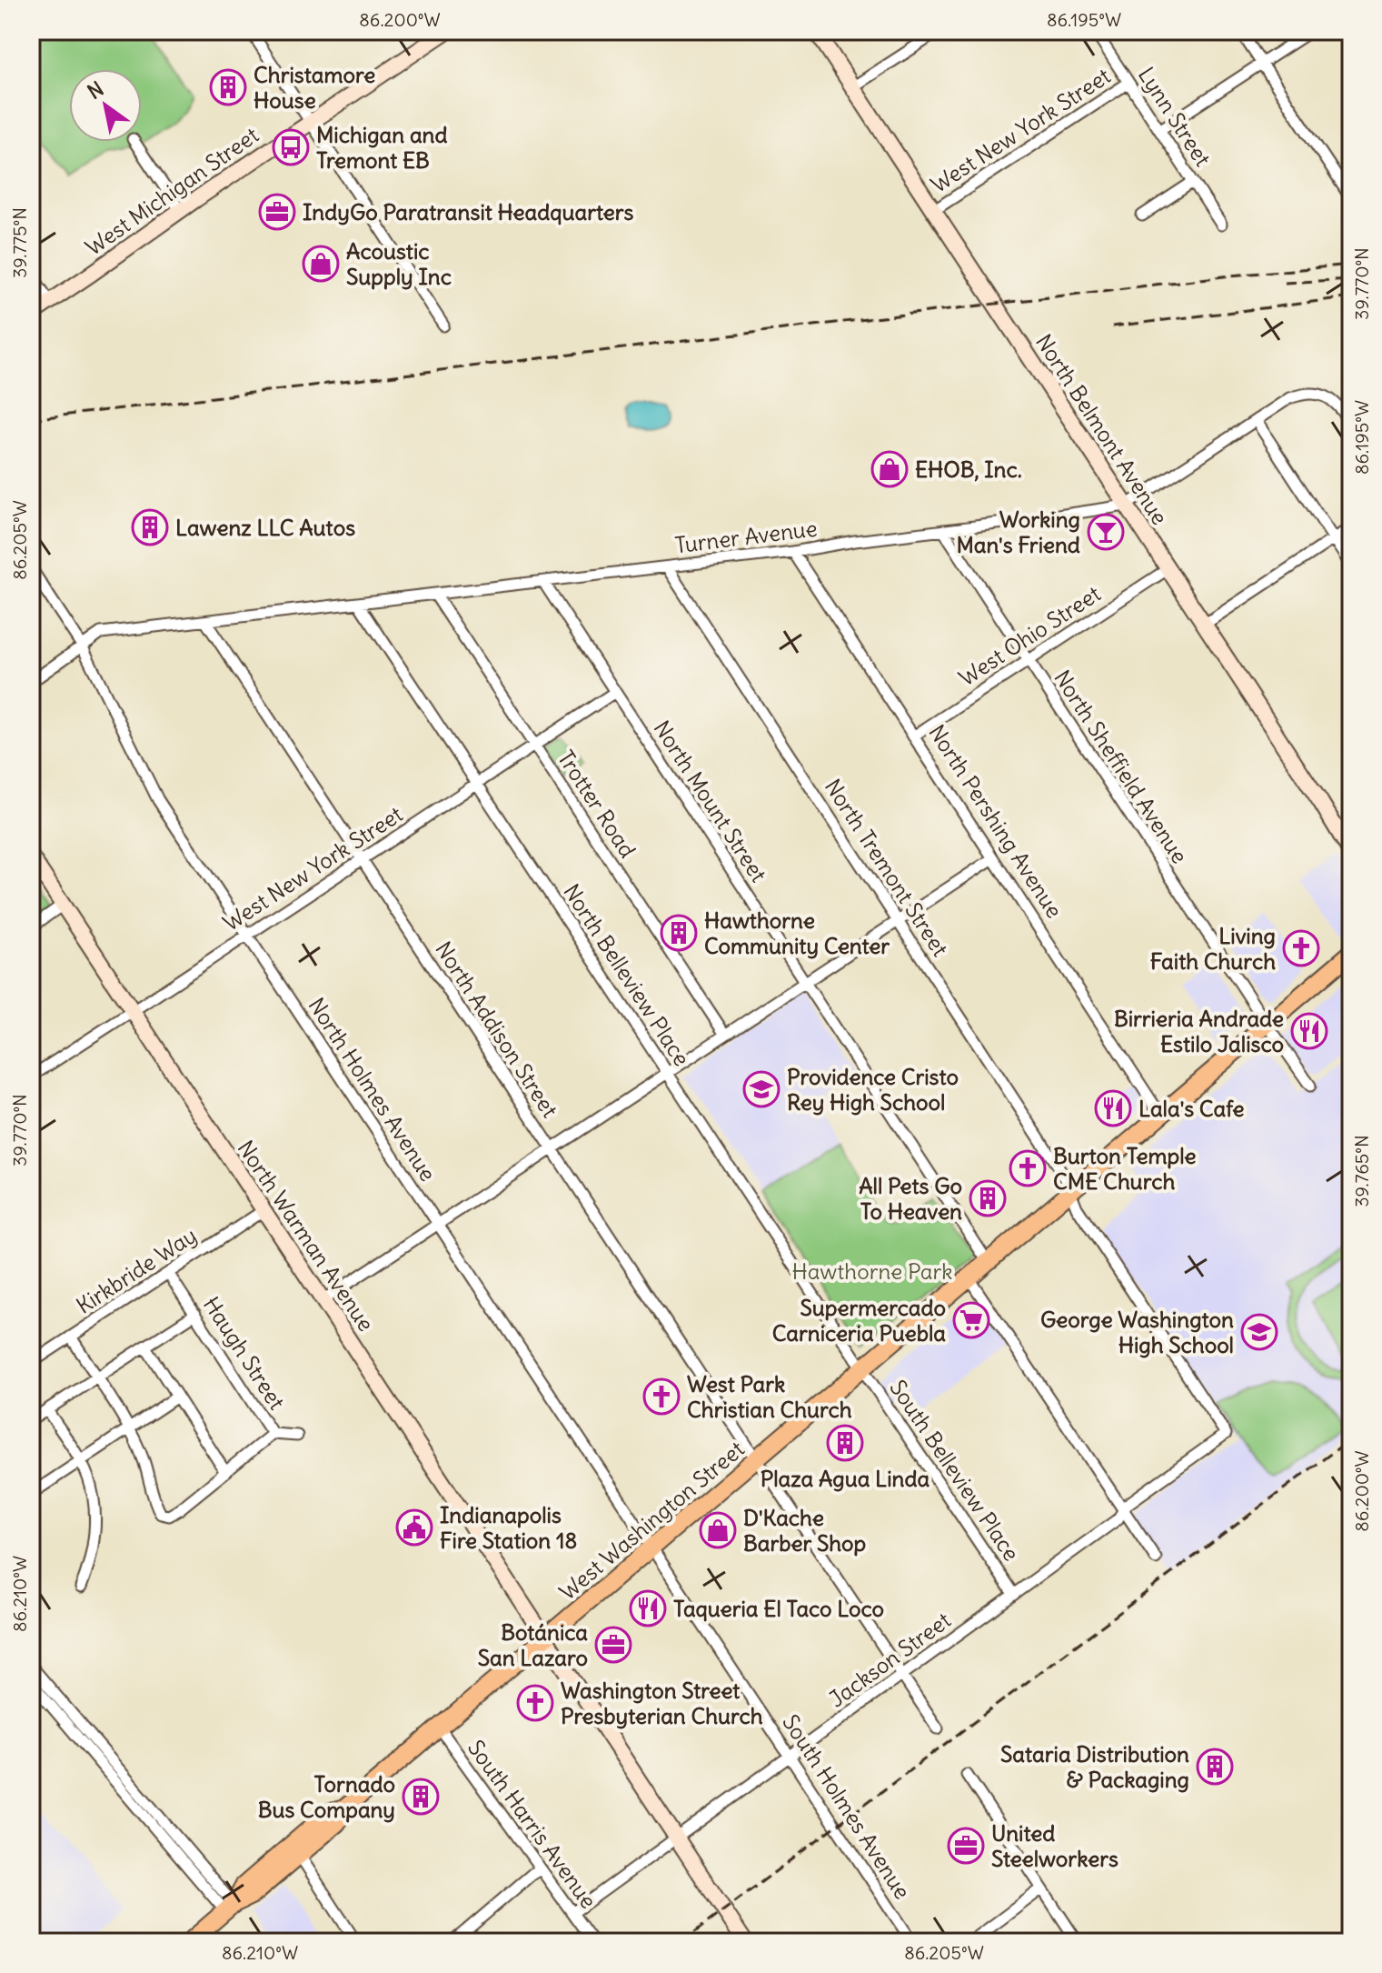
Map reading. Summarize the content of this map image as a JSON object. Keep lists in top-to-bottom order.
{
  "streets": {
    "main road": [
      "West Michigan Street",
      "North Belmont Avenue",
      "North Warman Avenue",
      "West Washington Street"
    ],
    "street": [
      "Lynn Street",
      "West New York Street",
      "Turner Avenue",
      "West Ohio Street",
      "North Sheffield Avenue",
      "North Mount Street",
      "Trotter Road",
      "North Pershing Avenue",
      "North Tremont Street",
      "North Belleview Place",
      "North Addison Street",
      "North Holmes Avenue",
      "Kirkbride Way",
      "Haugh Street",
      "South Belleview Place",
      "Jackson Street",
      "South Holmes Avenue",
      "South Harris Avenue"
    ]
  },
  "crossings": [
    ["Lynn Street", "West New York Street"],
    ["West New York Street", "North Belmont Avenue"],
    ["West New York Street", "North Mount Street"],
    ["West New York Street", "Trotter Road"],
    ["West New York Street", "North Belleview Place"],
    ["West New York Street", "North Addison Street"],
    ["West New York Street", "North Holmes Avenue"],
    ["West New York Street", "North Warman Avenue"],
    ["North Belmont Avenue", "Turner Avenue"],
    ["North Belmont Avenue", "West Ohio Street"],
    ["Turner Avenue", "North Sheffield Avenue"],
    ["Turner Avenue", "North Mount Street"],
    ["Turner Avenue", "Trotter Road"],
    ["Turner Avenue", "North Pershing Avenue"],
    ["Turner Avenue", "North Tremont Street"],
    ["Turner Avenue", "North Belleview Place"],
    ["Turner Avenue", "North Addison Street"],
    ["Turner Avenue", "North Holmes Avenue"],
    ["West Ohio Street", "North Sheffield Avenue"],
    ["West Ohio Street", "North Pershing Avenue"],
    ["North Sheffield Avenue", "West Washington Street"],
    ["North Mount Street", "West Washington Street"],
    ["North Pershing Avenue", "West Washington Street"],
    ["North Tremont Street", "West Washington Street"],
    ["North Tremont Street", "Jackson Street"],
    ["North Belleview Place", "South Belleview Place"],
    ["North Belleview Place", "West Washington Street"],
    ["North Addison Street", "West Washington Street"],
    ["North Addison Street", "Jackson Street"],
    ["North Holmes Avenue", "West Washington Street"],
    ["North Holmes Avenue", "South Holmes Avenue"],
    ["North Warman Avenue", "Kirkbride Way"],
    ["North Warman Avenue", "West Washington Street"],
    ["North Warman Avenue", "Jackson Street"],
    ["Kirkbride Way", "Haugh Street"],
    ["South Belleview Place", "West Washington Street"],
    ["South Belleview Place", "Jackson Street"],
    ["West Washington Street", "South Holmes Avenue"],
    ["West Washington Street", "South Harris Avenue"],
    ["Jackson Street", "South Holmes Avenue"],
    ["Jackson Street", "South Harris Avenue"]
  ],
  "parks": ["Hawthorne Park"],
  "places": {
    "building": [
      "Christamore House",
      "Lawenz LLC Autos",
      "Hawthorne Community Center",
      "All Pets Go To Heaven",
      "Plaza Agua Linda",
      "Sataria Distribution & Packaging",
      "Tornado Bus Company"
    ],
    "bus stop": ["Michigan and Tremont EB"],
    "office": ["IndyGo Paratransit Headquarters", "Botánica San Lazaro", "United Steelworkers"],
    "shop": ["Acoustic Supply Inc", "EHOB, Inc.", "D'Kache Barber Shop"],
    "bar": ["Working Man's Friend"],
    "church": [
      "Living Faith Church",
      "Burton Temple CME Church",
      "West Park Christian Church",
      "Washington Street Presbyterian Church"
    ],
    "restaurant": ["Birrieria Andrade Estilo Jalisco", "Lala's Cafe", "Taqueria El Taco Loco"],
    "school or university": ["Providence Cristo Rey High School", "George Washington High School"],
    "supermarket": ["Supermercado Carniceria Puebla"],
    "public building": ["Indianapolis Fire Station 18"]
  },
  "north": "top left",
  "coordinates": [
    "86.200°W",
    "86.195°W",
    "39.775°N",
    "39.770°N",
    "86.205°W",
    "39.765°N",
    "86.210°W"
  ]
}
